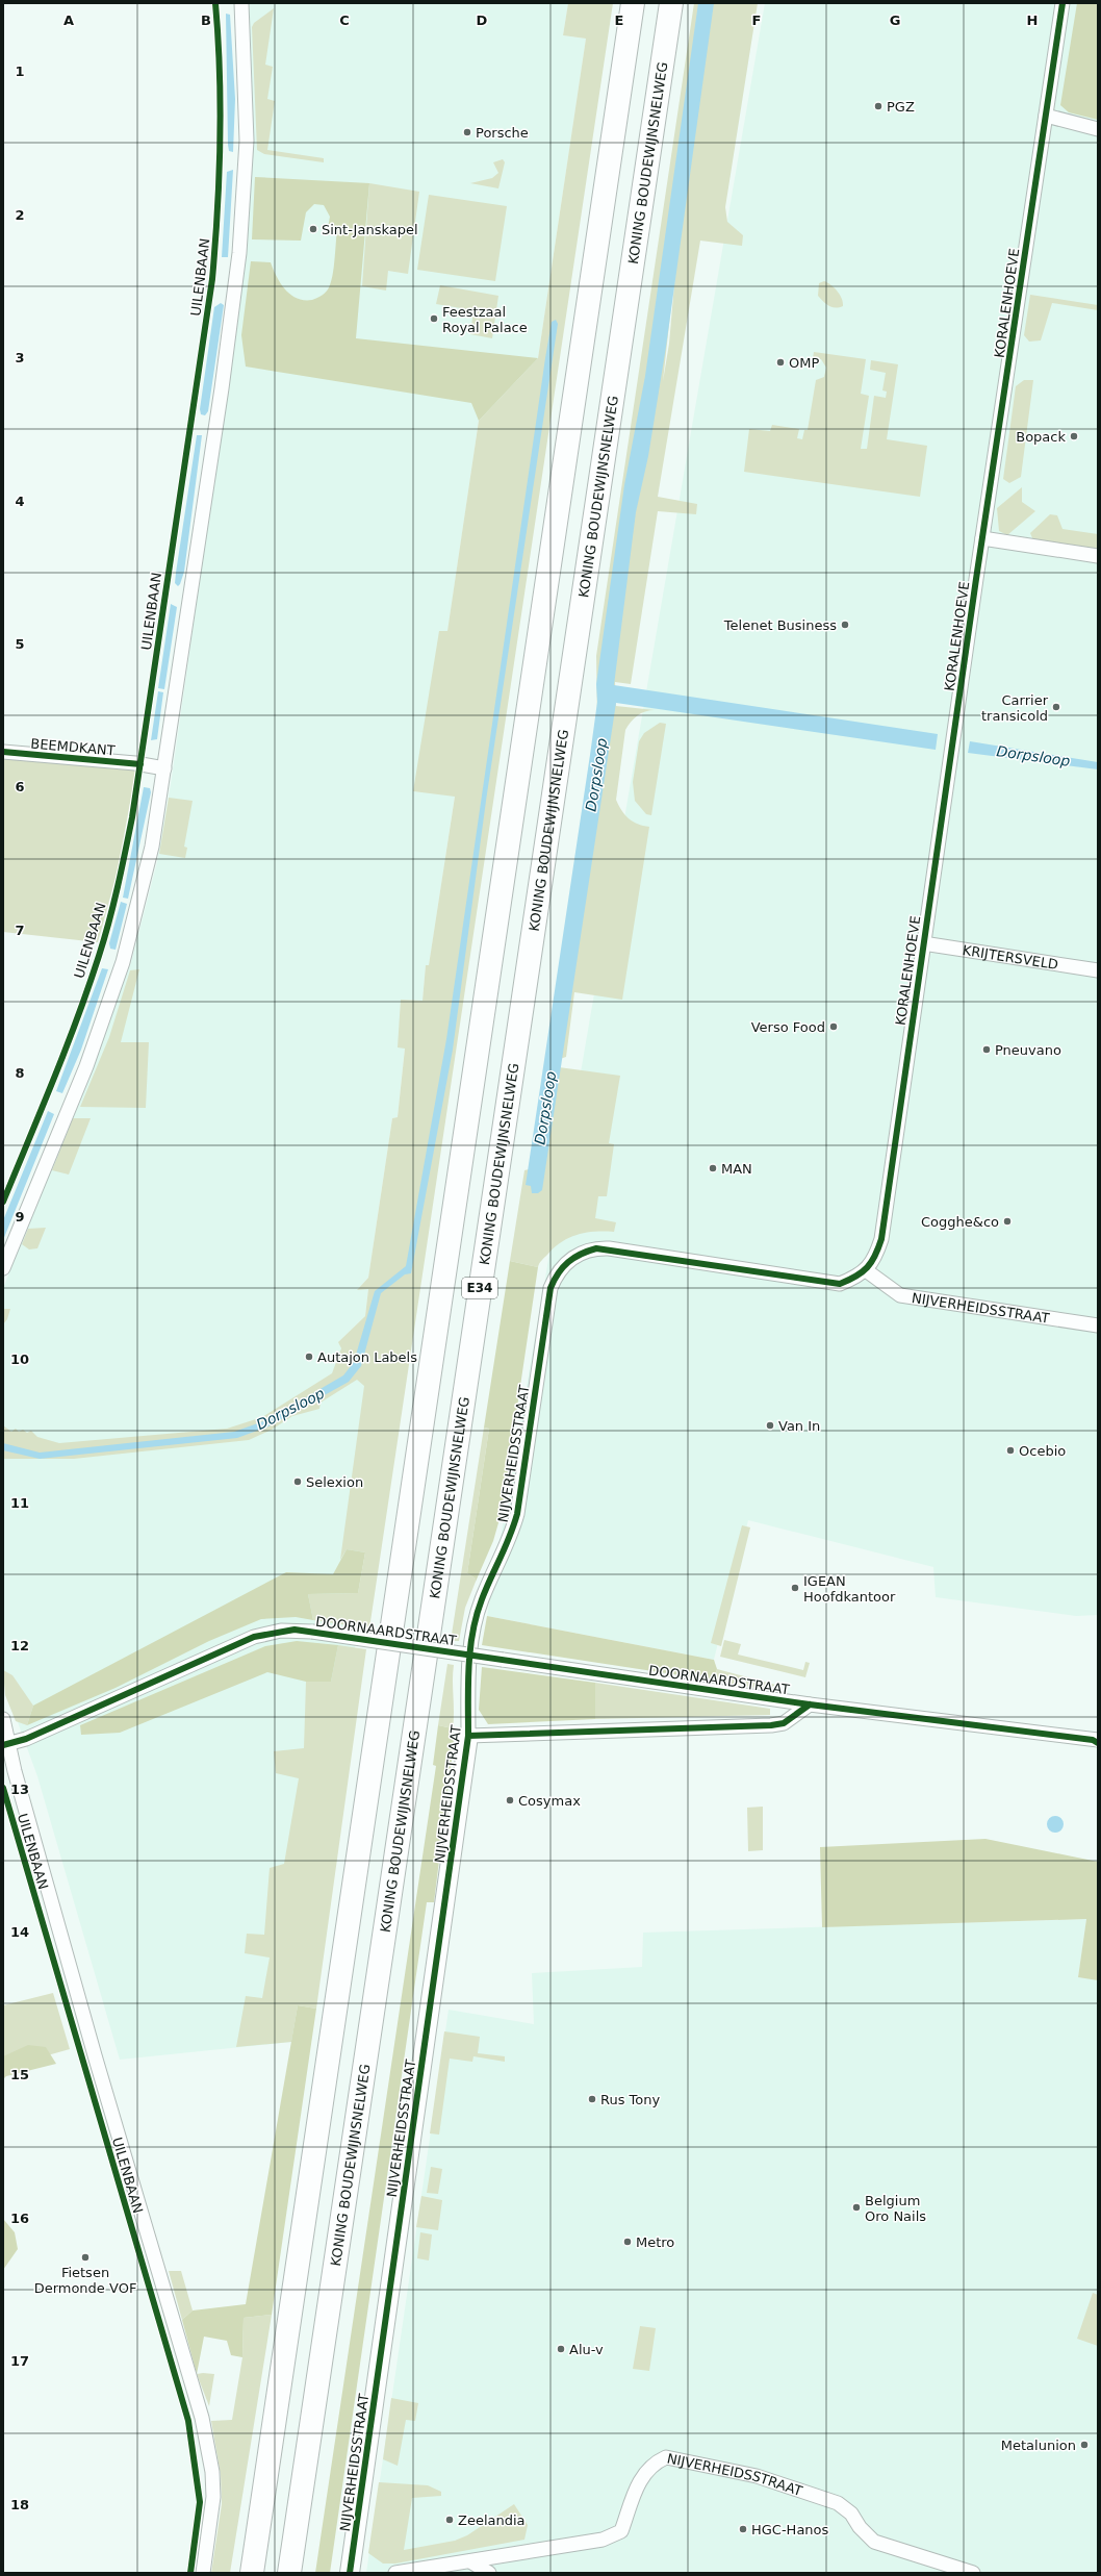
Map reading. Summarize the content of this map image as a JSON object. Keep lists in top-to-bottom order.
{
  "streets": {
    "highway": ["KONING BOUDEWIJNSNELWEG", "E34"],
    "street": [
      "UILENBAAN",
      "KORALENHOEVE",
      "BEEMDKANT",
      "KRIJTERSVELD",
      "NIJVERHEIDSSTRAAT",
      "DOORNAARDSTRAAT"
    ]
  },
  "crossings": [
    ["UILENBAAN", "DOORNAARDSTRAAT"],
    ["KORALENHOEVE", "KRIJTERSVELD"],
    ["KORALENHOEVE", "NIJVERHEIDSSTRAAT"],
    ["NIJVERHEIDSSTRAAT", "DOORNAARDSTRAAT"]
  ],
  "water": ["Dorpsloop"],
  "places": [
    "PGZ",
    "Porsche",
    "Sint-Janskapel",
    "Feestzaal Royal Palace",
    "OMP",
    "Bopack",
    "Telenet Business",
    "Carrier transicold",
    "Verso Food",
    "Pneuvano",
    "MAN",
    "Cogghe&co",
    "Autajon Labels",
    "Van In",
    "Ocebio",
    "Selexion",
    "IGEAN Hoofdkantoor",
    "Cosymax",
    "Rus Tony",
    "Belgium Oro Nails",
    "Metro",
    "Fietsen Dermonde VOF",
    "Alu-v",
    "Metalunion",
    "Zeelandia",
    "HGC-Hanos"
  ],
  "grid": {
    "columns": [
      "A",
      "B",
      "C",
      "D",
      "E",
      "F",
      "G",
      "H"
    ],
    "rows": [
      "1",
      "2",
      "3",
      "4",
      "5",
      "6",
      "7",
      "8",
      "9",
      "10",
      "11",
      "12",
      "13",
      "14",
      "15",
      "16",
      "17",
      "18"
    ]
  }
}
